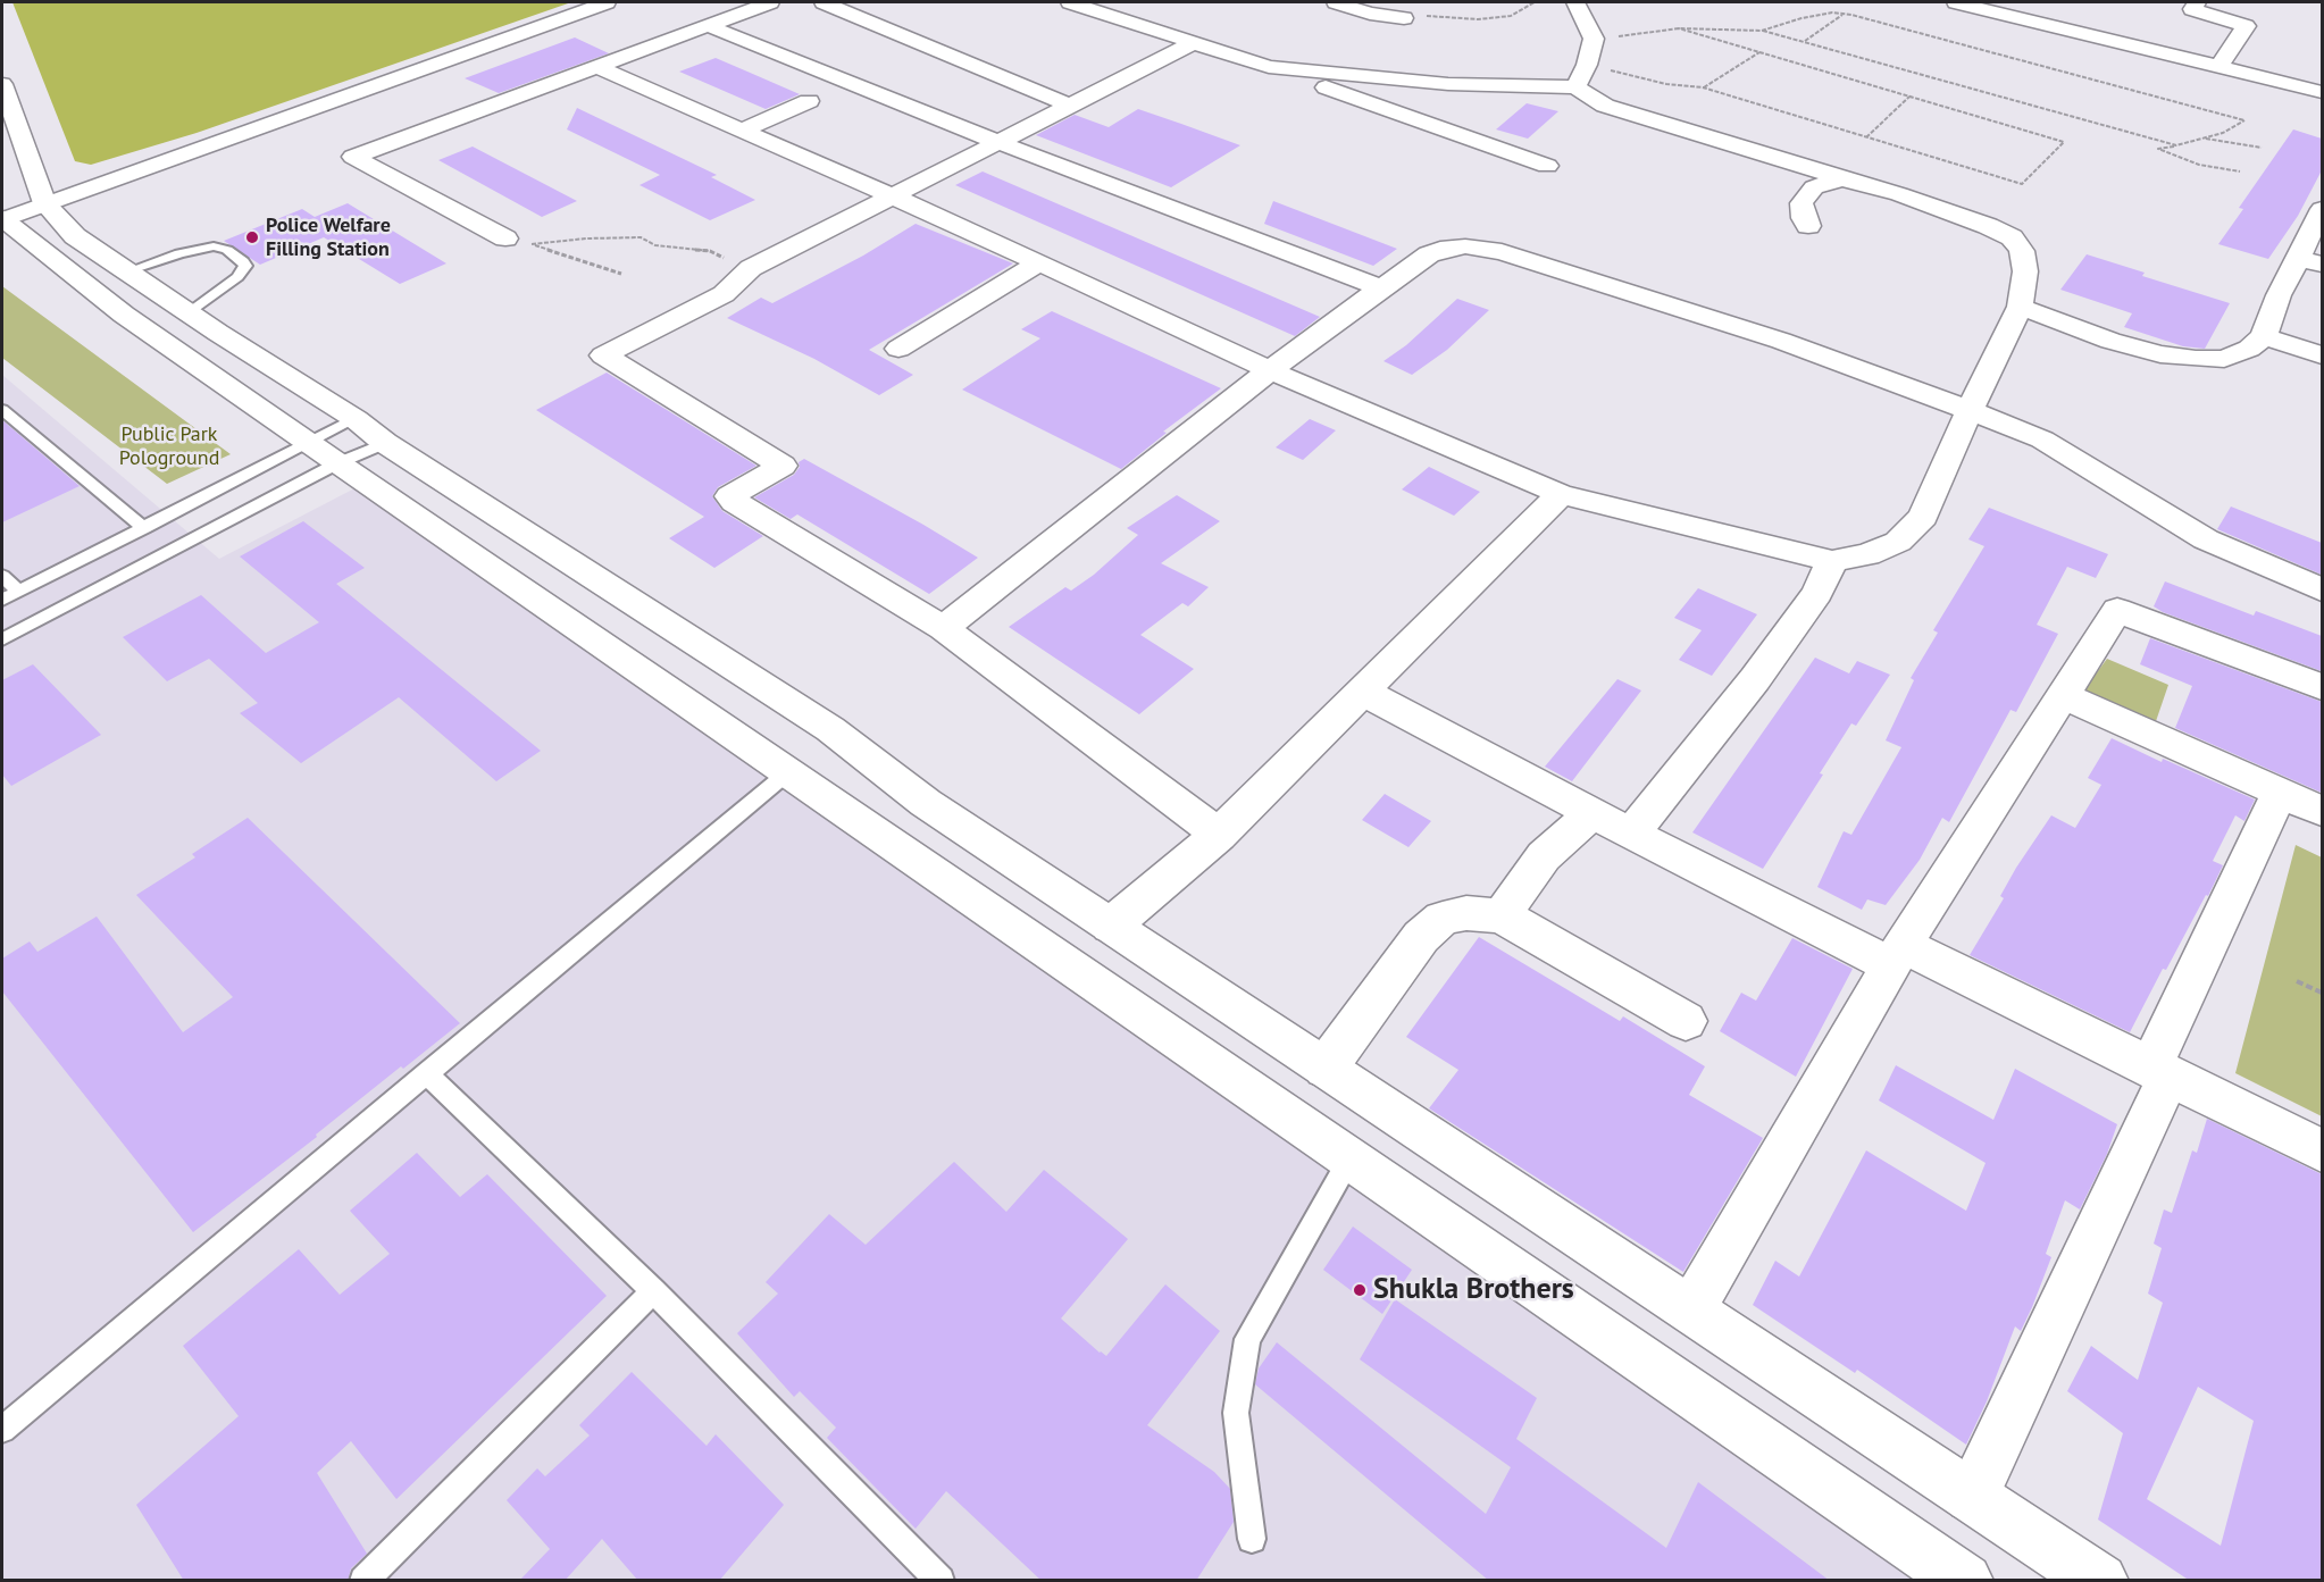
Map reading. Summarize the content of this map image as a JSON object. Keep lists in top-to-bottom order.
{
  "parks": ["Public Park Pologround"],
  "places": ["Police Welfare Filling Station", "Shukla Brothers"]
}
